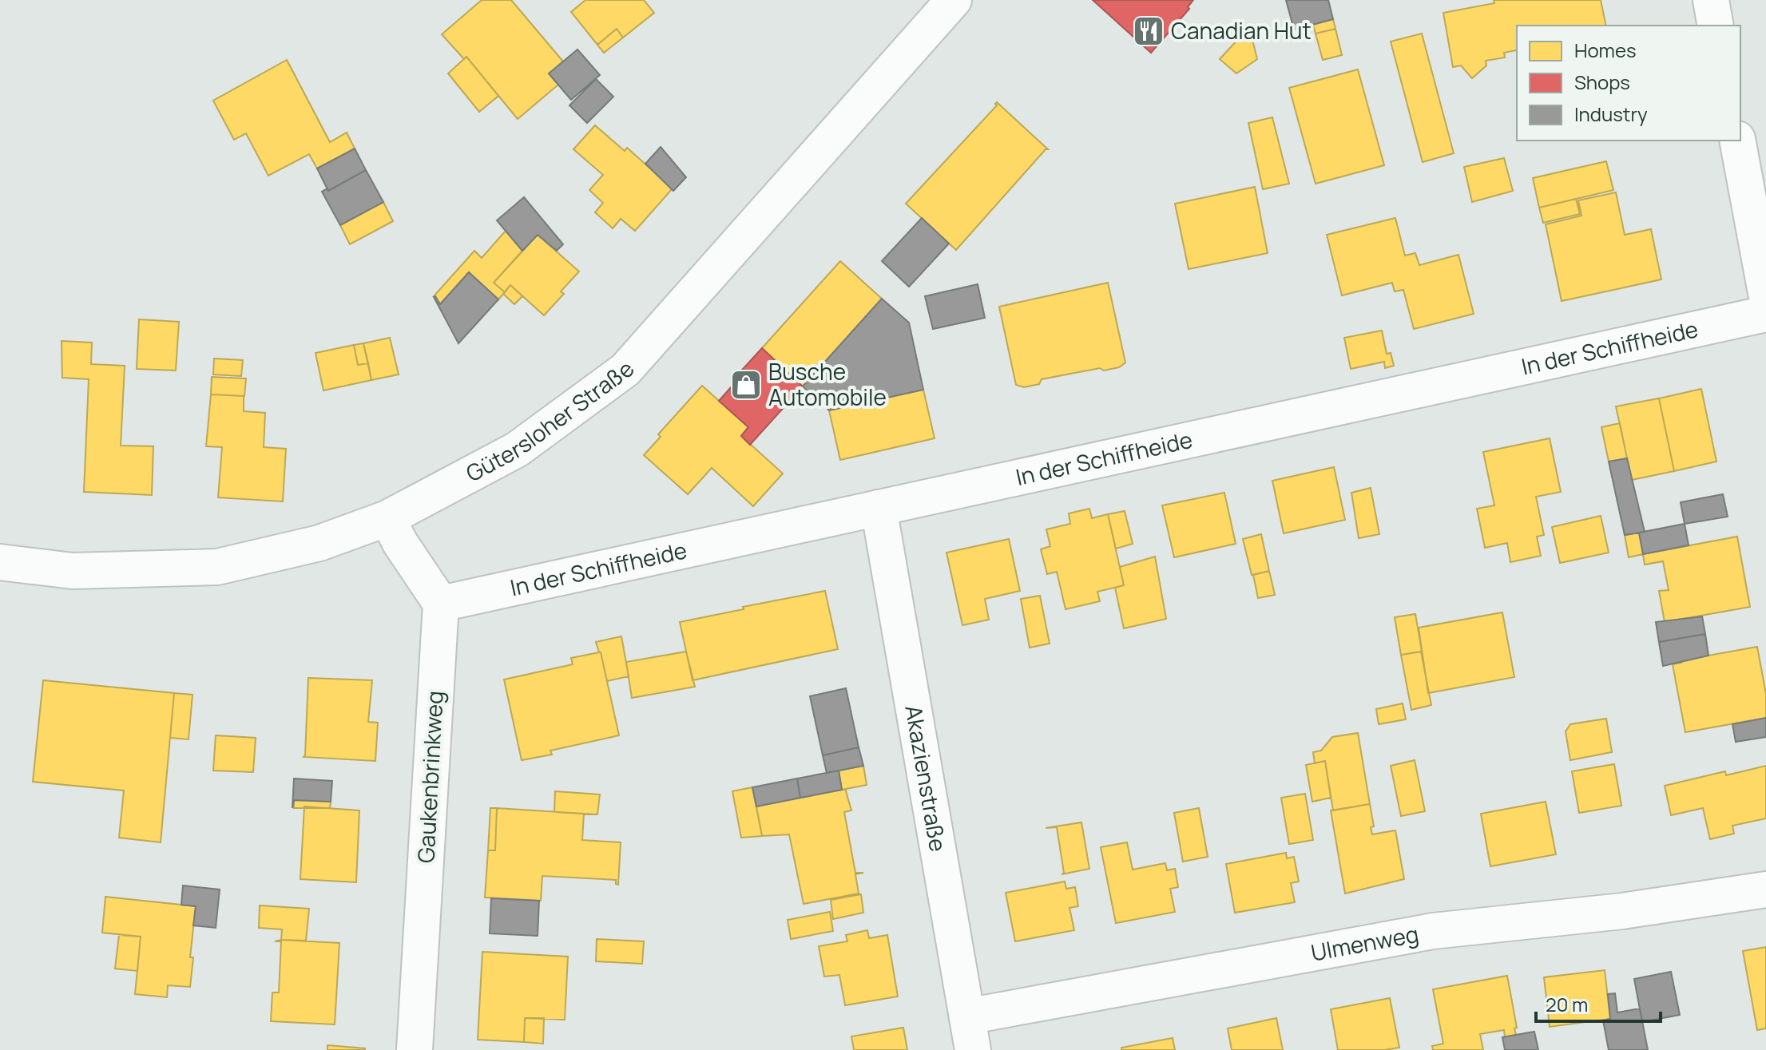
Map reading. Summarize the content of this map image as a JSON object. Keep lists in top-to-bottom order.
{
  "streets": {
    "street": [
      "In der Schiffheide",
      "Gütersloher Straße",
      "Gaukenbrinkweg",
      "Akazienstraße",
      "Ulmenweg"
    ]
  },
  "crossings": [
    ["In der Schiffheide", "Gaukenbrinkweg"],
    ["In der Schiffheide", "Akazienstraße"],
    ["Akazienstraße", "Ulmenweg"]
  ],
  "places": {
    "restaurant": ["Canadian Hut"],
    "shop": ["Busche Automobile"]
  },
  "legend": ["Homes", "Shops", "Industry"],
  "scale_bar": "20 m"
}
